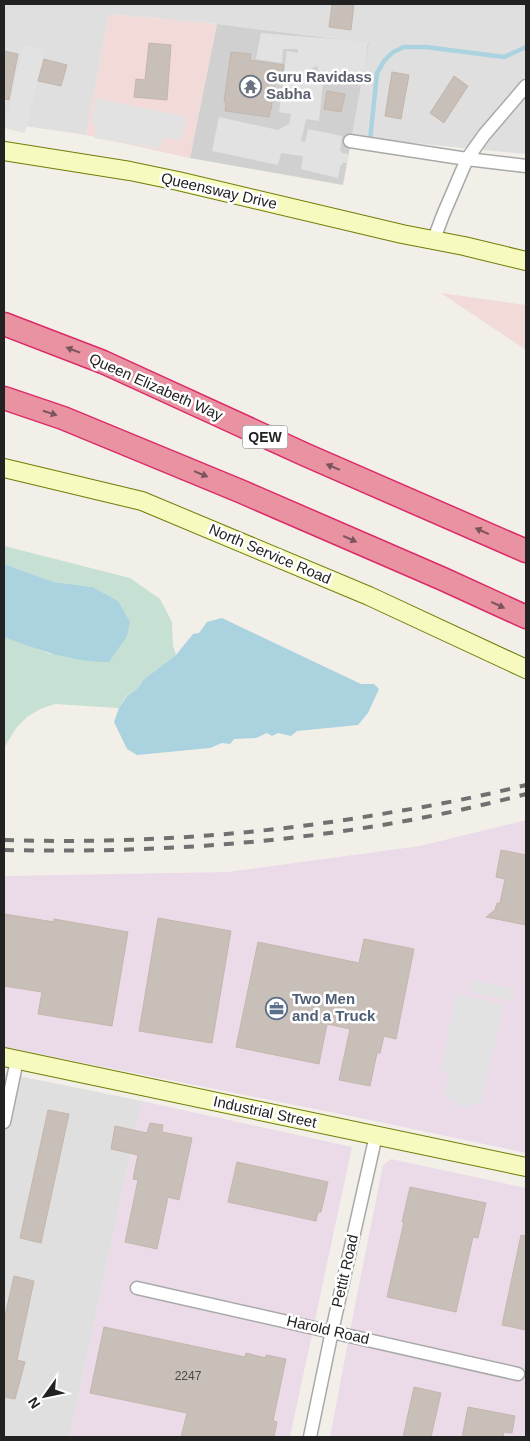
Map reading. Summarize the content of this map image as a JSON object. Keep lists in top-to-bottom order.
{
  "streets": {
    "highway": ["Queen Elizabeth Way", "QEW"],
    "street": [
      "Queensway Drive",
      "North Service Road",
      "Industrial Street",
      "Pettit Road",
      "Harold Road"
    ]
  },
  "crossings": [
    ["Industrial Street", "Pettit Road"],
    ["Pettit Road", "Harold Road"]
  ],
  "places": {
    "temple": ["Guru Ravidass Sabha"],
    "office": ["Two Men and a Truck"]
  },
  "house_numbers": ["2247"],
  "north": "bottom left"
}
